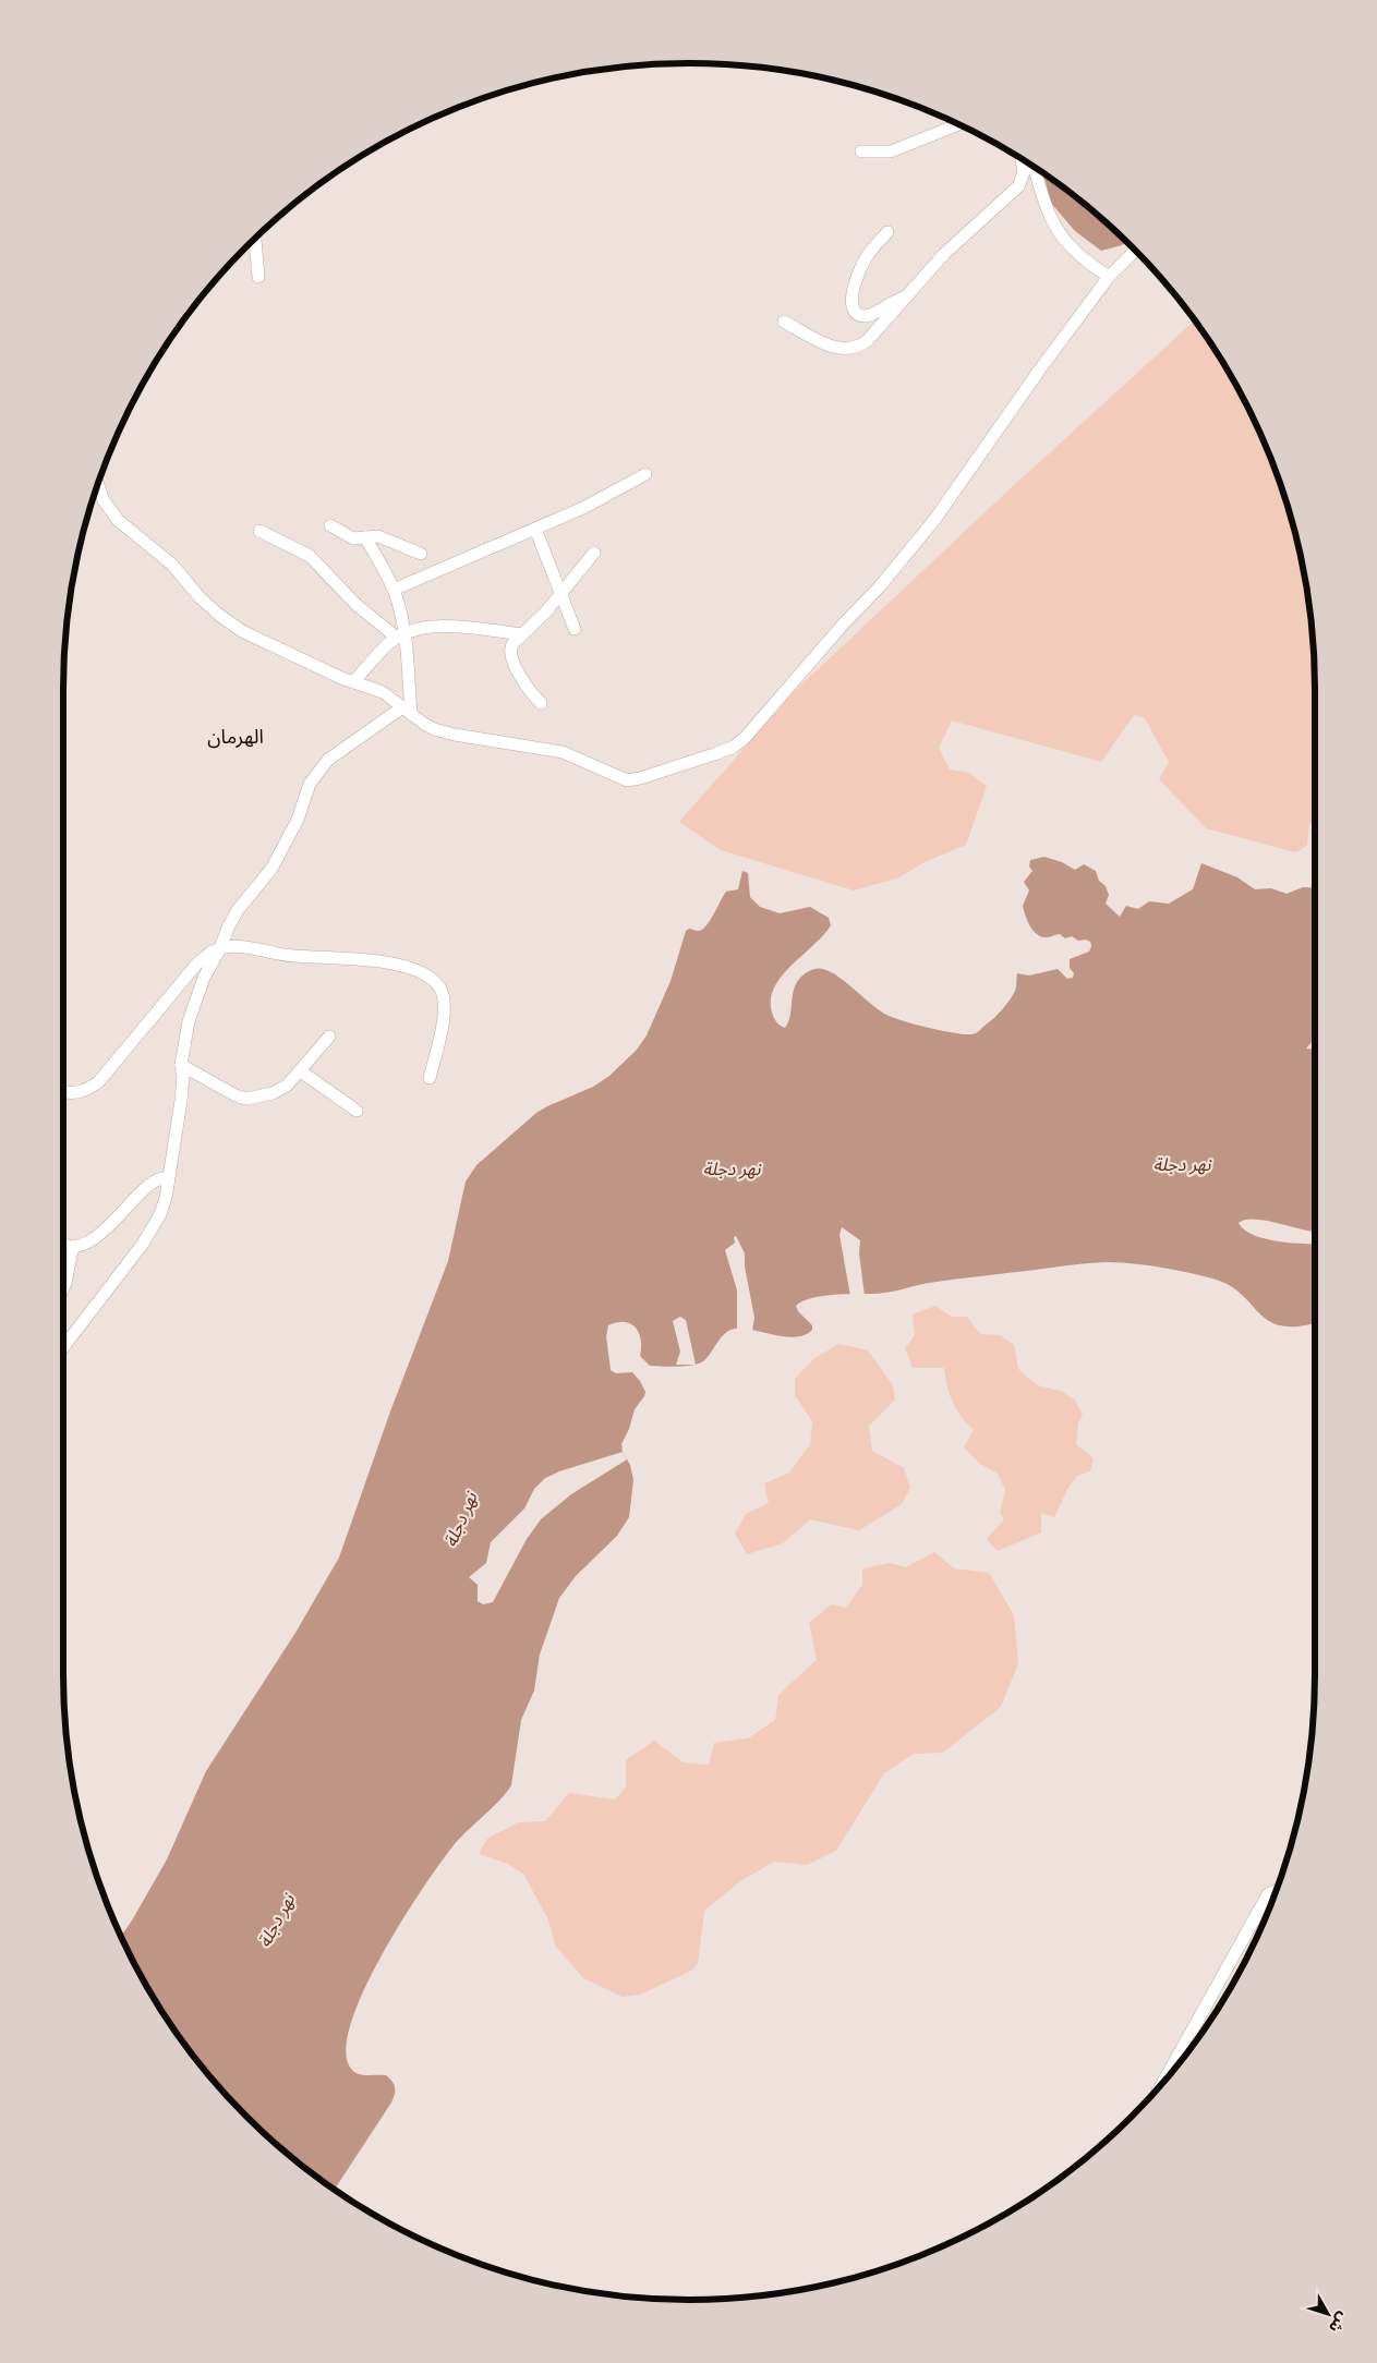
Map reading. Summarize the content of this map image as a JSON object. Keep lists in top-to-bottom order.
{
  "districts": ["الهرمان"],
  "water": ["نهر دجلة"],
  "north": "bottom right"
}
